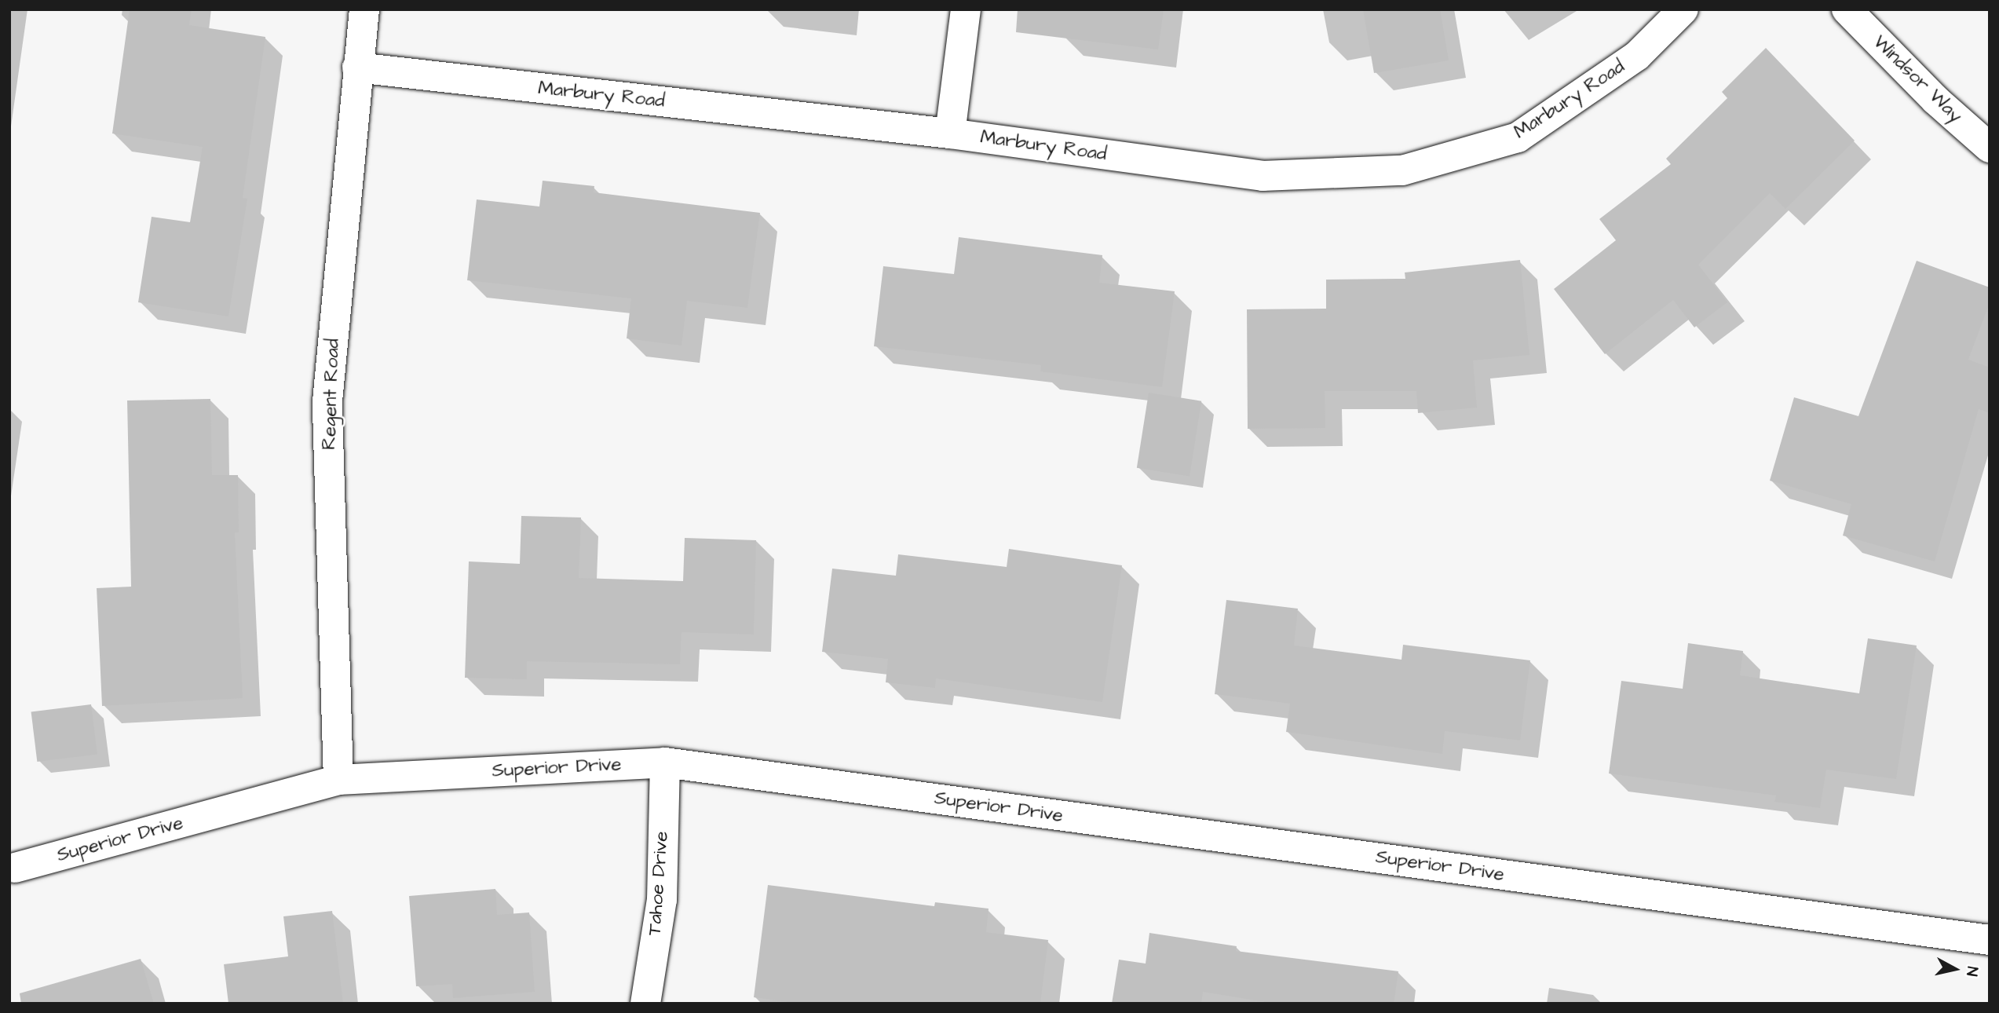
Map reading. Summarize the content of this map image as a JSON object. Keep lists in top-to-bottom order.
{
  "streets": {
    "street": [
      "Windsor Way",
      "Marbury Road",
      "Regent Road",
      "Superior Drive",
      "Tahoe Drive"
    ]
  },
  "crossings": [
    ["Marbury Road", "Regent Road"],
    ["Regent Road", "Superior Drive"],
    ["Superior Drive", "Tahoe Drive"]
  ],
  "north": "right"
}
